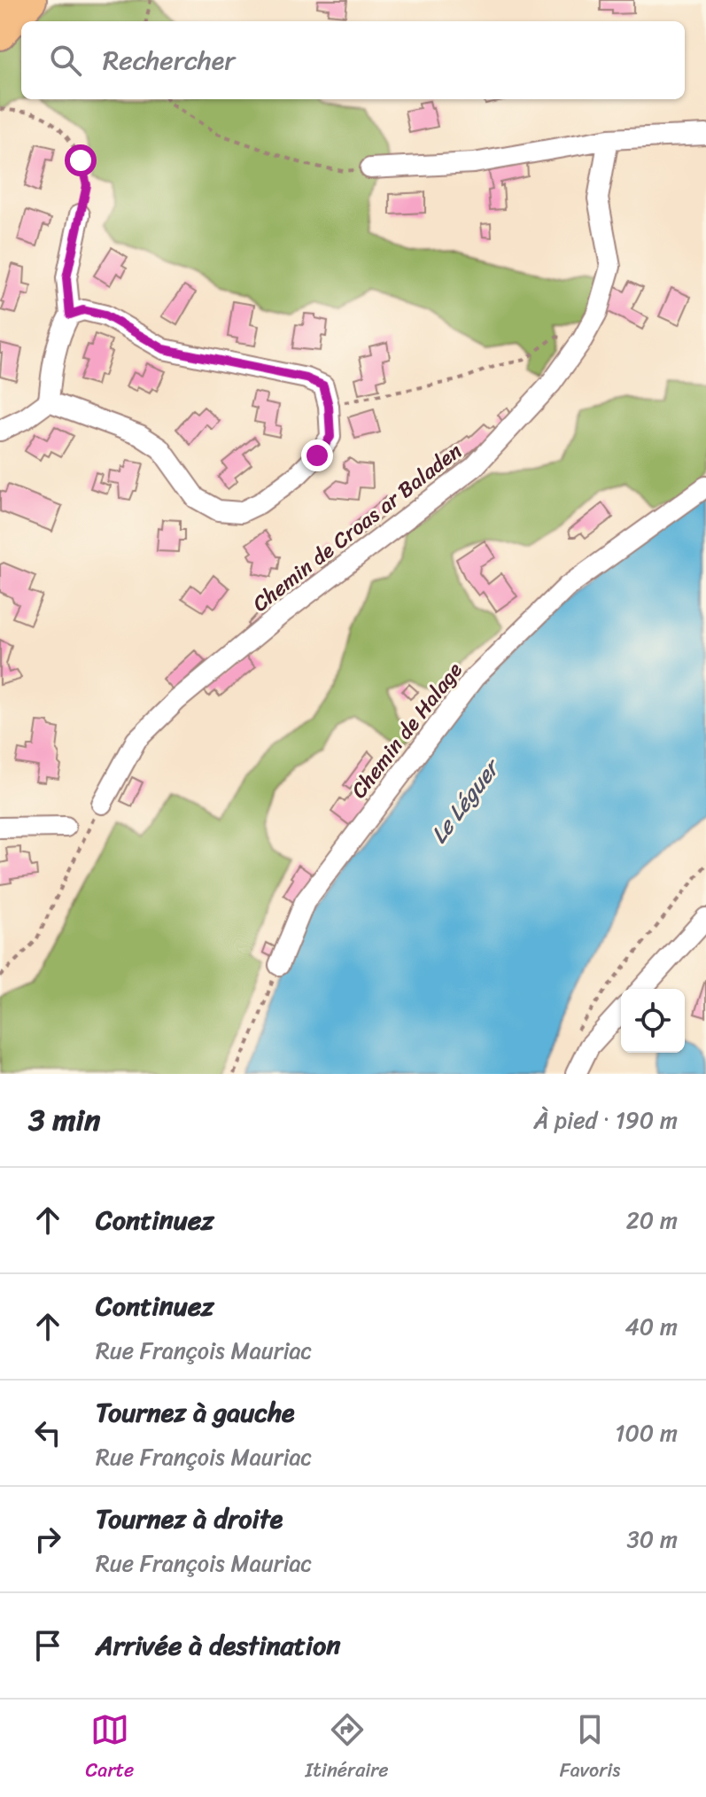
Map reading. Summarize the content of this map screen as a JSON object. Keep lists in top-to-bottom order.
{
  "streets": {
    "street": ["Chemin de Croas ar Baladen", "Chemin de Halage"]
  },
  "water": ["Le Léguer"],
  "page": {
    "search": "Rechercher",
    "heading": ["3 min", "À pied · 190 m"],
    "list": [
      ["Continuez", "20 m"],
      ["Continuez", "Rue François Mauriac", "40 m"],
      ["Tournez à gauche", "Rue François Mauriac", "100 m"],
      ["Tournez à droite", "Rue François Mauriac", "30 m"],
      "Arrivée à destination"
    ],
    "nav": ["Carte", "Itinéraire", "Favoris"]
  }
}
